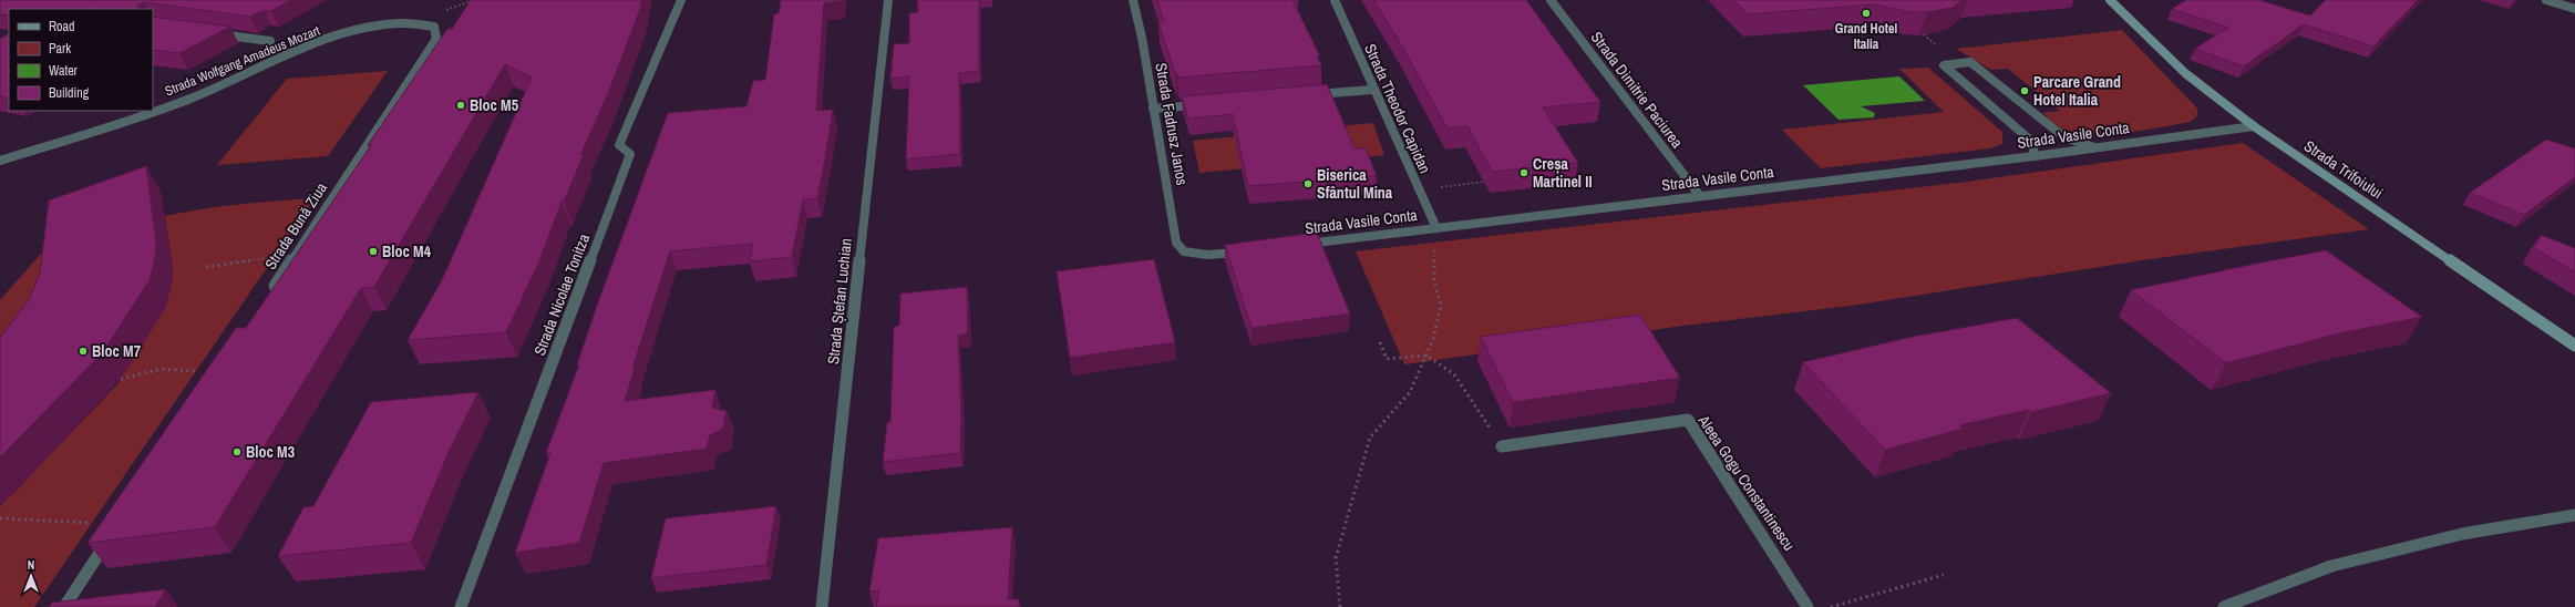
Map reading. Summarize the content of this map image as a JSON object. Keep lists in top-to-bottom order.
{
  "streets": {
    "street": [
      "Strada Wolfgang Amadeus Mozart",
      "Strada Dimitrie Paciurea",
      "Strada Theodor Capidan",
      "Strada Fadrusz Janos",
      "Strada Vasile Conta",
      "Strada Trifoiului",
      "Strada Bună Ziua",
      "Strada Nicolae Tonitza",
      "Strada Ștefan Luchian",
      "Aleea Gogu Constantinescu"
    ]
  },
  "crossings": [
    ["Strada Wolfgang Amadeus Mozart", "Strada Bună Ziua"],
    ["Strada Dimitrie Paciurea", "Strada Vasile Conta"],
    ["Strada Theodor Capidan", "Strada Vasile Conta"],
    ["Strada Vasile Conta", "Strada Trifoiului"]
  ],
  "places": [
    "Grand Hotel Italia",
    "Parcare Grand Hotel Italia",
    "Bloc M5",
    "Creșa Martinel II",
    "Biserica Sfântul Mina",
    "Bloc M4",
    "Bloc M7",
    "Bloc M3"
  ],
  "legend": [
    "Road",
    "Park",
    "Water",
    "Building"
  ],
  "north": "top"
}
